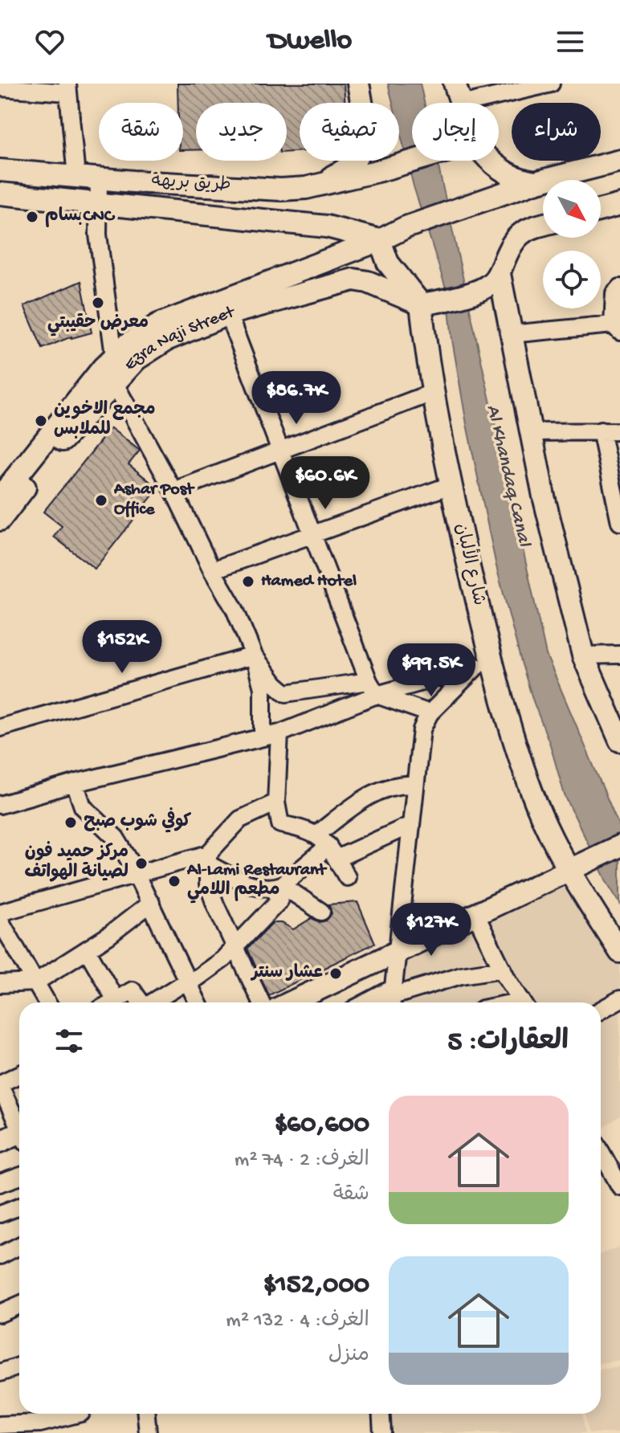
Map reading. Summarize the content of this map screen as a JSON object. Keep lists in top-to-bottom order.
{
  "streets": {
    "main road": ["طريق بريهة", "Ezra Naji Street", "شارع الألبان"]
  },
  "crossings": [
    ["طريق بريهة", "Ezra Naji Street"],
    ["Ezra Naji Street", "شارع الألبان"]
  ],
  "water": ["Al Khandaq Canal"],
  "places": [
    "بسامCNC",
    "معرض حقيبتي",
    "مجمع الاخوين للملابس",
    "Ashar Post Office",
    "Hamed Hotel",
    "كوفي شوب صبح",
    "مركز حميد فون لصيانة الهواتف",
    "Al-Lami Restaurant مطعم اللامي",
    "عشار سنتر"
  ],
  "north": "bottom right",
  "page": {
    "header": "Dwello",
    "chip": [
      "شراء",
      "إيجار",
      "تصفية",
      "جديد",
      "شقة"
    ],
    "price": [
      "$86.7K",
      "$60.6K",
      "$152K",
      "$99.5K",
      "$127K"
    ],
    "heading": "العقارات: 5",
    "list": [
      {
        "name": "$60,600",
        "note": "الغرف: 2 · 74 m² · شقة"
      },
      {
        "name": "$152,000",
        "note": "الغرف: 4 · 132 m² · منزل"
      }
    ]
  }
}
